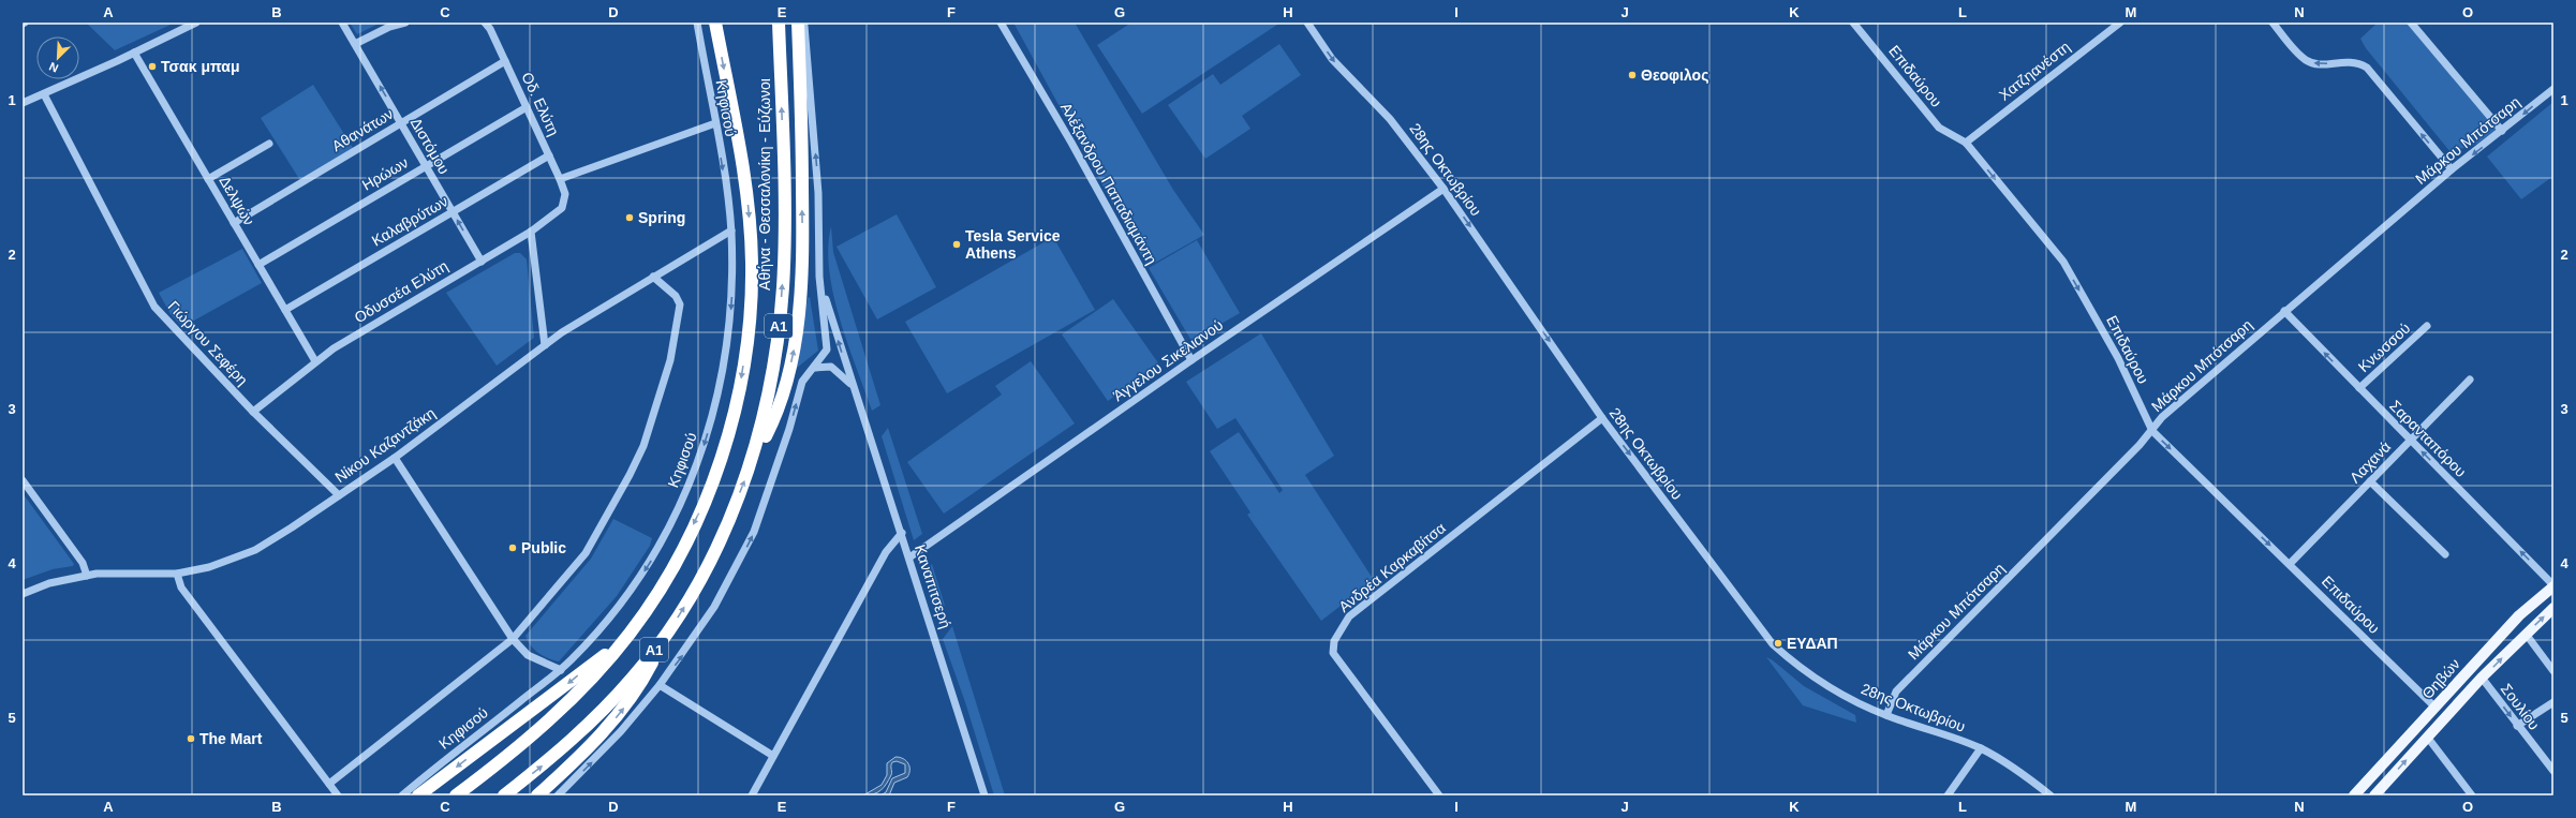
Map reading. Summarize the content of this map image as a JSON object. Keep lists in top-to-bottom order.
{
  "streets": {
    "highway": ["Αθήνα - Θεσσαλονίκη - Εύζωνοι", "Α1"],
    "main road": ["Θηβών"],
    "street": [
      "Χατζηανέστη",
      "Επιδαύρου",
      "Οδ. Ελύτη",
      "Κηφισού",
      "Αθανάτων",
      "Μάρκου Μπότσαρη",
      "Διστόμου",
      "28ης Οκτωβρίου",
      "Ηρώων",
      "Αλέξανδρου Παπαδιαμάντη",
      "Δελψών",
      "Καλαβρύτων",
      "Οδυσσέα Ελύτη",
      "Γιώργου Σεφέρη",
      "Κνωσσού",
      "Άγγελου Σικελιανού",
      "Σαρανταπόρου",
      "Νίκου Καζαντζάκη",
      "Λαχανά",
      "Ανδρέα Καρκαβίτσα",
      "Καναπιτσερή",
      "Σουλίου"
    ]
  },
  "crossings": [
    ["Χατζηανέστη", "Επιδαύρου"],
    ["Επιδαύρου", "Μάρκου Μπότσαρη"],
    ["Επιδαύρου", "Λαχανά"],
    ["Επιδαύρου", "Θηβών"],
    ["Οδ. Ελύτη", "Αθανάτων"],
    ["Οδ. Ελύτη", "Ηρώων"],
    ["Οδ. Ελύτη", "Καλαβρύτων"],
    ["Οδ. Ελύτη", "Οδυσσέα Ελύτη"],
    ["Κηφισού", "Νίκου Καζαντζάκη"],
    ["Αθανάτων", "Διστόμου"],
    ["Αθανάτων", "Δελψών"],
    ["Μάρκου Μπότσαρη", "28ης Οκτωβρίου"],
    ["Μάρκου Μπότσαρη", "Σαρανταπόρου"],
    ["Διστόμου", "Ηρώων"],
    ["Διστόμου", "Καλαβρύτων"],
    ["Διστόμου", "Οδυσσέα Ελύτη"],
    ["28ης Οκτωβρίου", "Άγγελου Σικελιανού"],
    ["28ης Οκτωβρίου", "Ανδρέα Καρκαβίτσα"],
    ["Ηρώων", "Δελψών"],
    ["Αλέξανδρου Παπαδιαμάντη", "Άγγελου Σικελιανού"],
    ["Δελψών", "Καλαβρύτων"],
    ["Δελψών", "Οδυσσέα Ελύτη"],
    ["Οδυσσέα Ελύτη", "Γιώργου Σεφέρη"],
    ["Γιώργου Σεφέρη", "Νίκου Καζαντζάκη"],
    ["Κνωσσού", "Σαρανταπόρου"],
    ["Άγγελου Σικελιανού", "Καναπιτσερή"],
    ["Σαρανταπόρου", "Λαχανά"],
    ["Σαρανταπόρου", "Θηβών"],
    ["Θηβών", "Σουλίου"]
  ],
  "one_way": ["Επιδαύρου", "Διστόμου", "28ης Οκτωβρίου"],
  "places": [
    "Τσακ μπαμ",
    "Θεοφιλος",
    "Spring",
    "Tesla Service Athens",
    "Public",
    "ΕΥΔΑΠ",
    "The Mart"
  ],
  "north": "bottom left",
  "grid": {
    "columns": [
      "A",
      "B",
      "C",
      "D",
      "E",
      "F",
      "G",
      "H",
      "I",
      "J",
      "K",
      "L",
      "M",
      "N",
      "O"
    ],
    "rows": [
      "1",
      "2",
      "3",
      "4",
      "5"
    ]
  }
}
